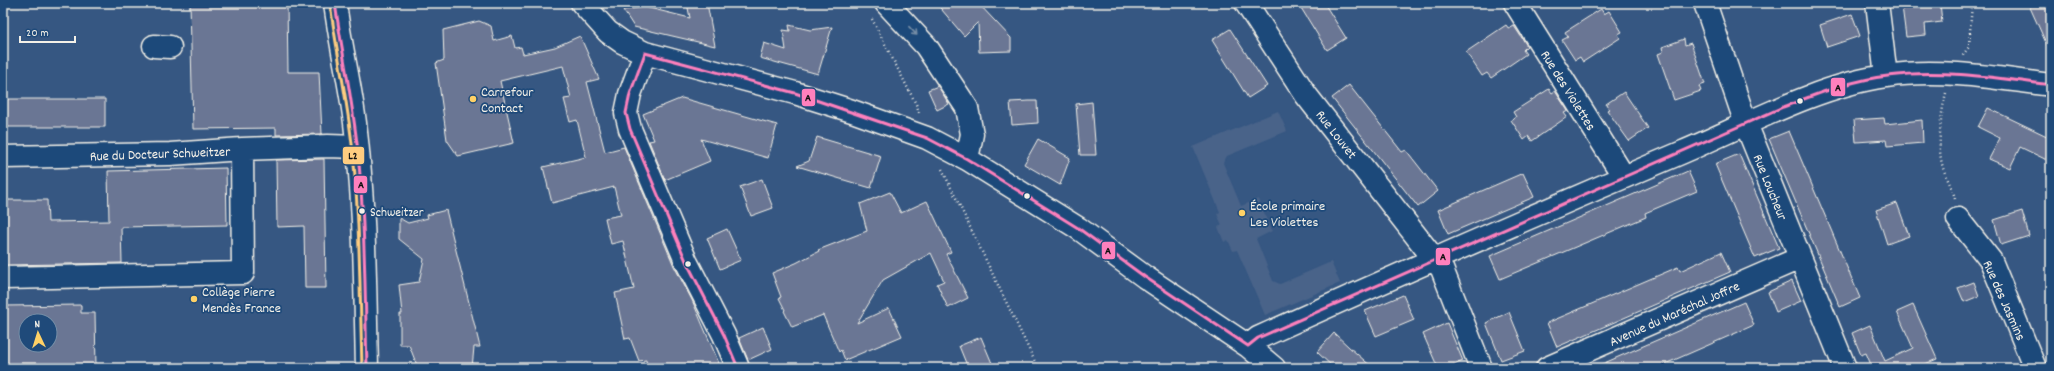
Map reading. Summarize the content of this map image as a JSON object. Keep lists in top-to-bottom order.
{
  "streets": {
    "street": [
      "Rue des Violettes",
      "Rue Louvet",
      "Rue du Docteur Schweitzer",
      "Rue Loucheur",
      "Rue des Jasmins",
      "Avenue du Maréchal Joffre"
    ]
  },
  "crossings": [
    ["Rue Loucheur", "Avenue du Maréchal Joffre"]
  ],
  "places": [
    "Carrefour Contact",
    "Schweitzer",
    "École primaire Les Violettes",
    "Collège Pierre Mendès France"
  ],
  "lines": ["transit line A", "transit line L2"],
  "scale_bar": "20 m",
  "north": "top"
}
